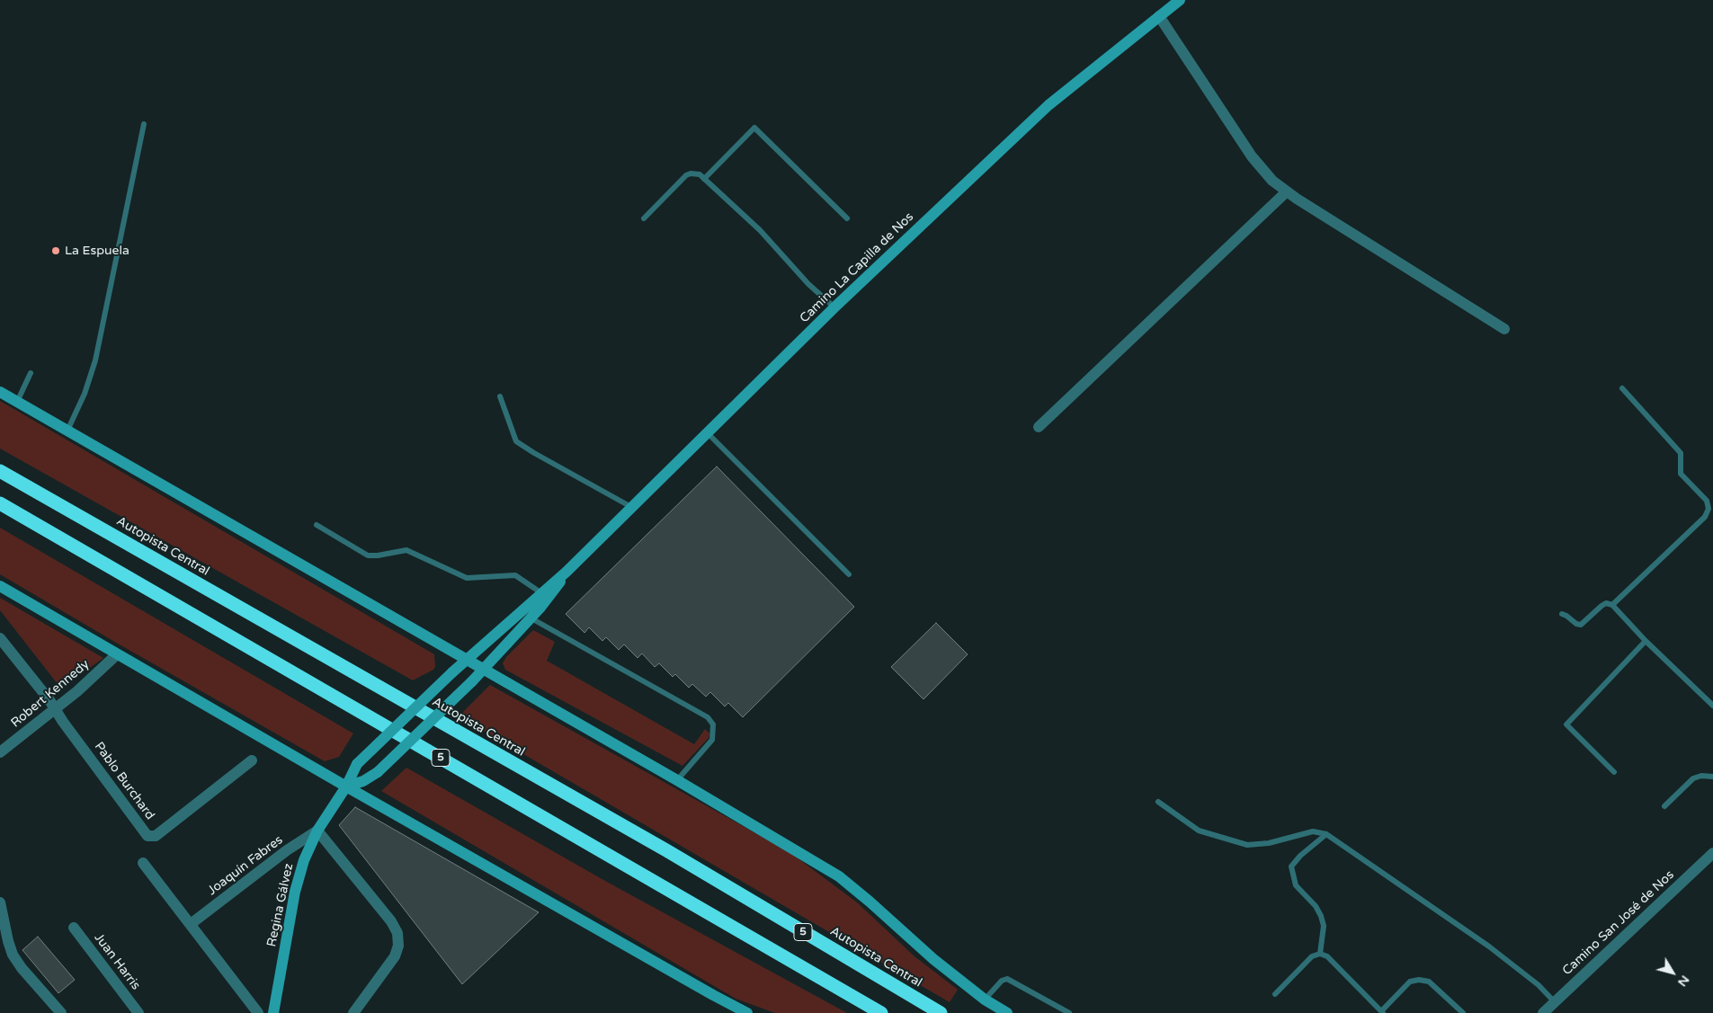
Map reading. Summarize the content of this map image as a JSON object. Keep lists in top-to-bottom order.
{
  "streets": {
    "highway": ["Autopista Central", "5"],
    "main road": ["Camino La Capilla de Nos", "Regina Gálvez"],
    "street": [
      "Robert Kennedy",
      "Pablo Burchard",
      "Joaquín Fabres",
      "Camino San José de Nos",
      "Juan Harris"
    ]
  },
  "crossings": [
    ["Camino La Capilla de Nos", "Regina Gálvez"],
    ["Robert Kennedy", "Pablo Burchard"],
    ["Joaquín Fabres", "Regina Gálvez"]
  ],
  "places": ["La Espuela"],
  "north": "bottom right"
}
